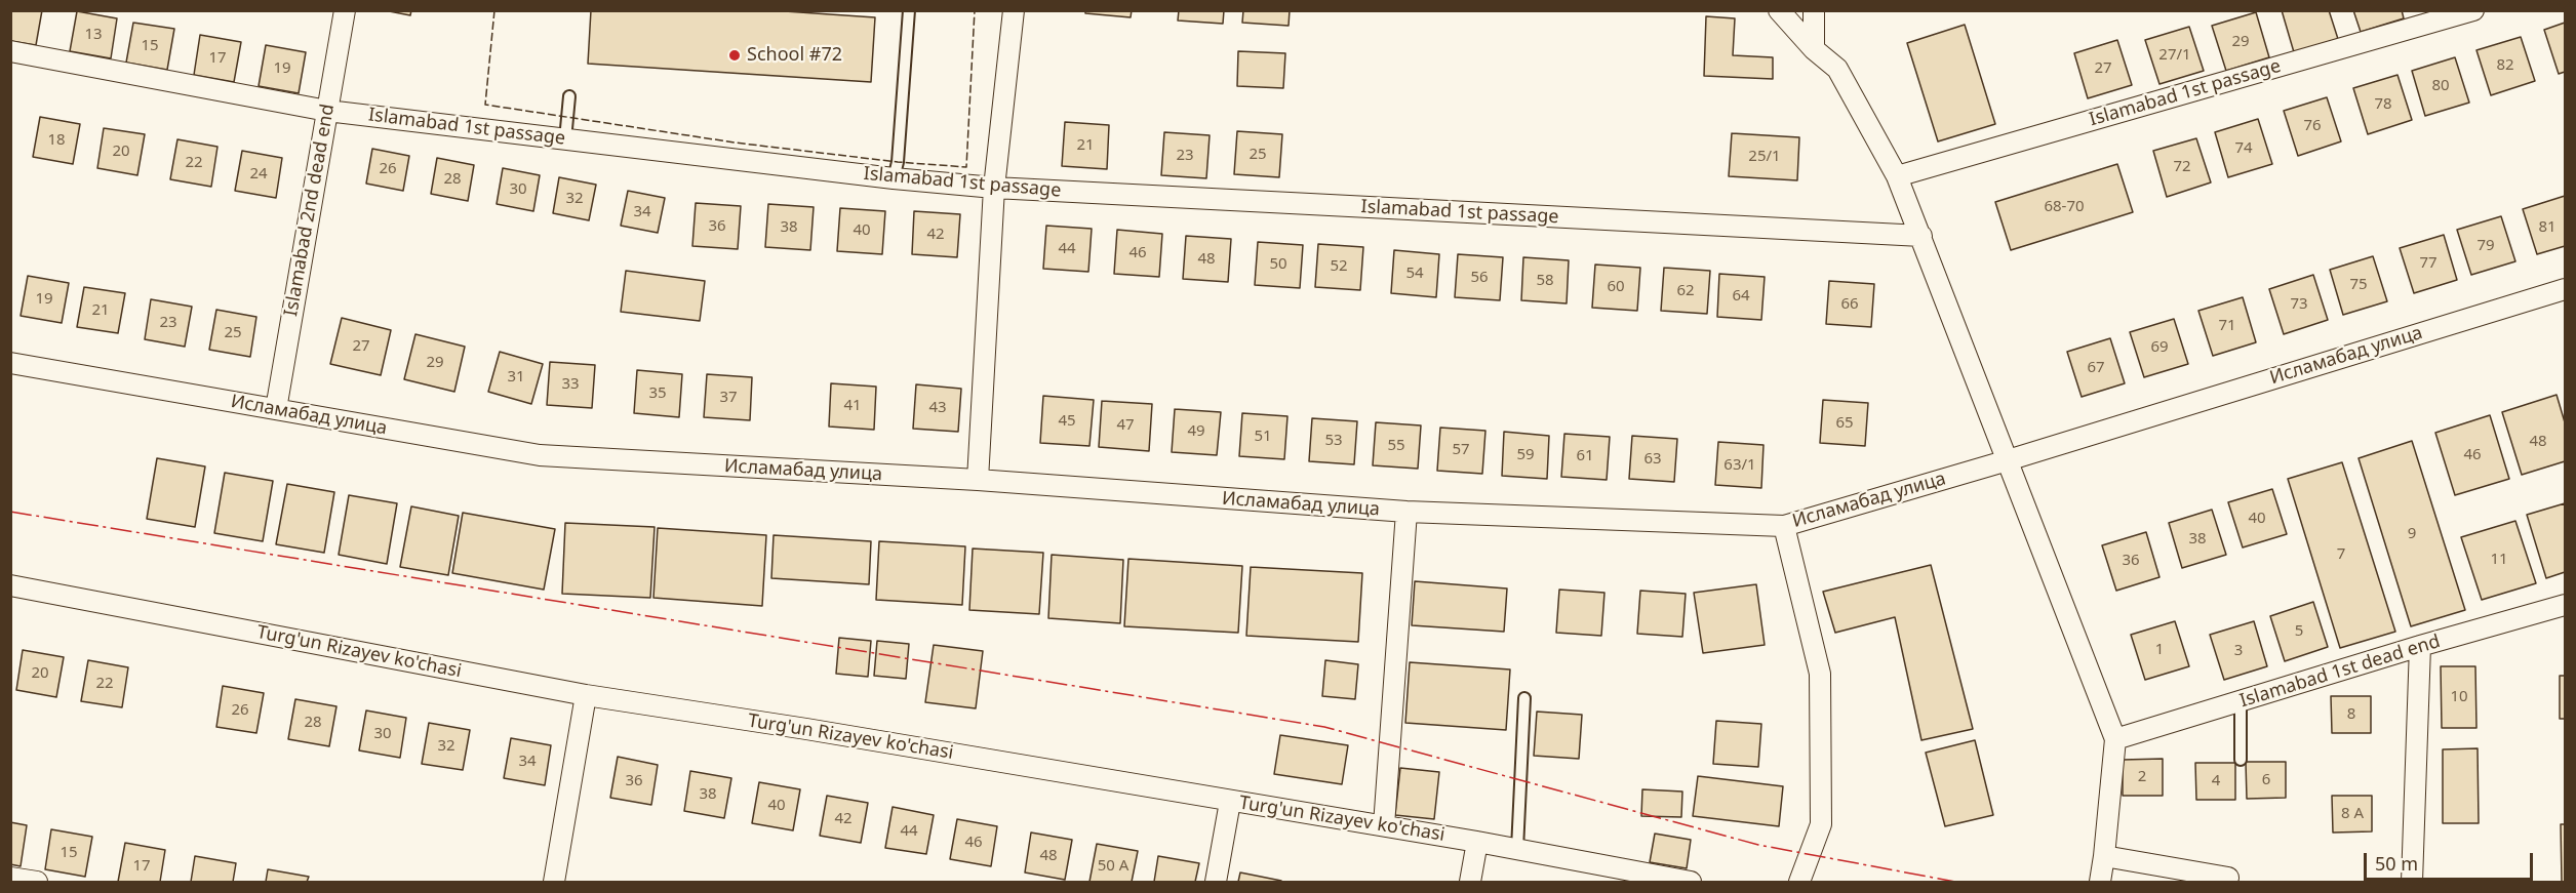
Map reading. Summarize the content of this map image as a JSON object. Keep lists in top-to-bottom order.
{
  "streets": {
    "street": [
      "Islamabad 1st passage",
      "Islamabad 2nd dead end",
      "Исламабад улица",
      "Turg'un Rizayev ko'chasi",
      "Islamabad 1st dead end"
    ]
  },
  "crossings": [
    ["Islamabad 1st passage", "Islamabad 2nd dead end"],
    ["Islamabad 2nd dead end", "Исламабад улица"]
  ],
  "places": ["School #72"],
  "house_numbers": [
    "13",
    "29",
    "15",
    "27/1",
    "17",
    "82",
    "19",
    "27",
    "80",
    "78",
    "76",
    "18",
    "21",
    "74",
    "20",
    "25",
    "23",
    "25/1",
    "22",
    "72",
    "26",
    "24",
    "28",
    "30",
    "32",
    "68-70",
    "34",
    "36",
    "38",
    "81",
    "40",
    "42",
    "79",
    "44",
    "46",
    "48",
    "77",
    "50",
    "52",
    "54",
    "56",
    "58",
    "75",
    "60",
    "62",
    "64",
    "19",
    "66",
    "73",
    "21",
    "23",
    "71",
    "25",
    "27",
    "69",
    "29",
    "67",
    "31",
    "33",
    "35",
    "37",
    "41",
    "43",
    "45",
    "65",
    "47",
    "49",
    "51",
    "53",
    "48",
    "55",
    "57",
    "59",
    "46",
    "61",
    "63",
    "63/1",
    "40",
    "9",
    "38",
    "7",
    "11",
    "36",
    "5",
    "1",
    "3",
    "20",
    "22",
    "10",
    "26",
    "8",
    "28",
    "30",
    "32",
    "34",
    "2",
    "6",
    "36",
    "4",
    "38",
    "40",
    "8 A",
    "42",
    "44",
    "46",
    "15",
    "48",
    "17",
    "50 A"
  ],
  "scale_bar": "50 m"
}
